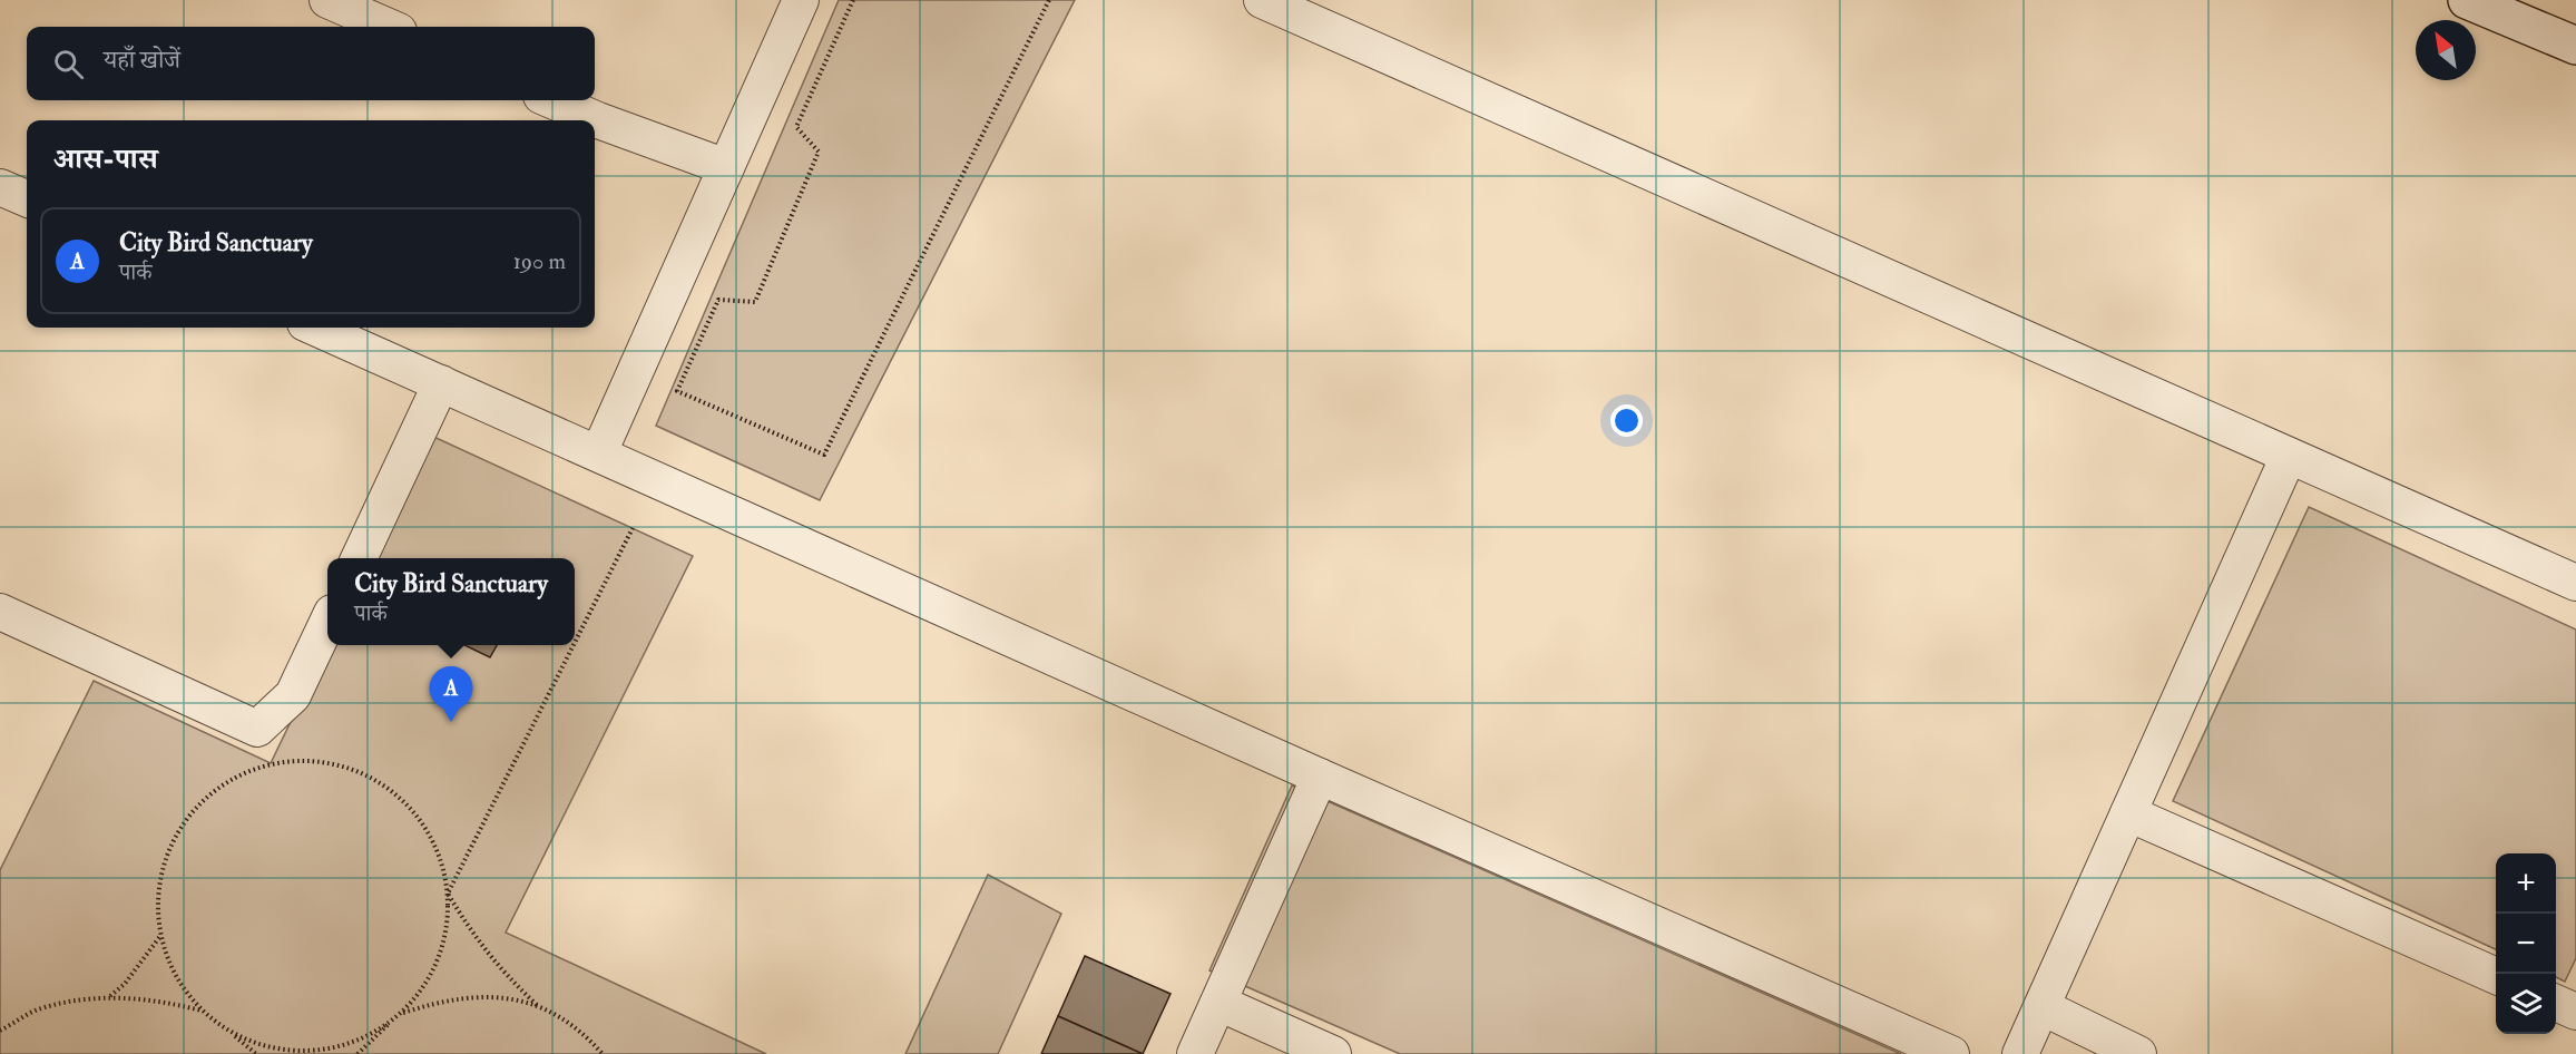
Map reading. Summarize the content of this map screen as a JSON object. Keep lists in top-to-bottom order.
{
  "north": "top left",
  "page": {
    "search": "यहाँ खोजें",
    "heading": "आस-पास",
    "list": [
      {
        "mark": "A",
        "name": "City Bird Sanctuary",
        "note": "पार्क",
        "value": "190 m"
      }
    ],
    "popup": ["City Bird Sanctuary", "पार्क"],
    "pins": "A",
    "map_buttons": ["+", "−"]
  }
}
